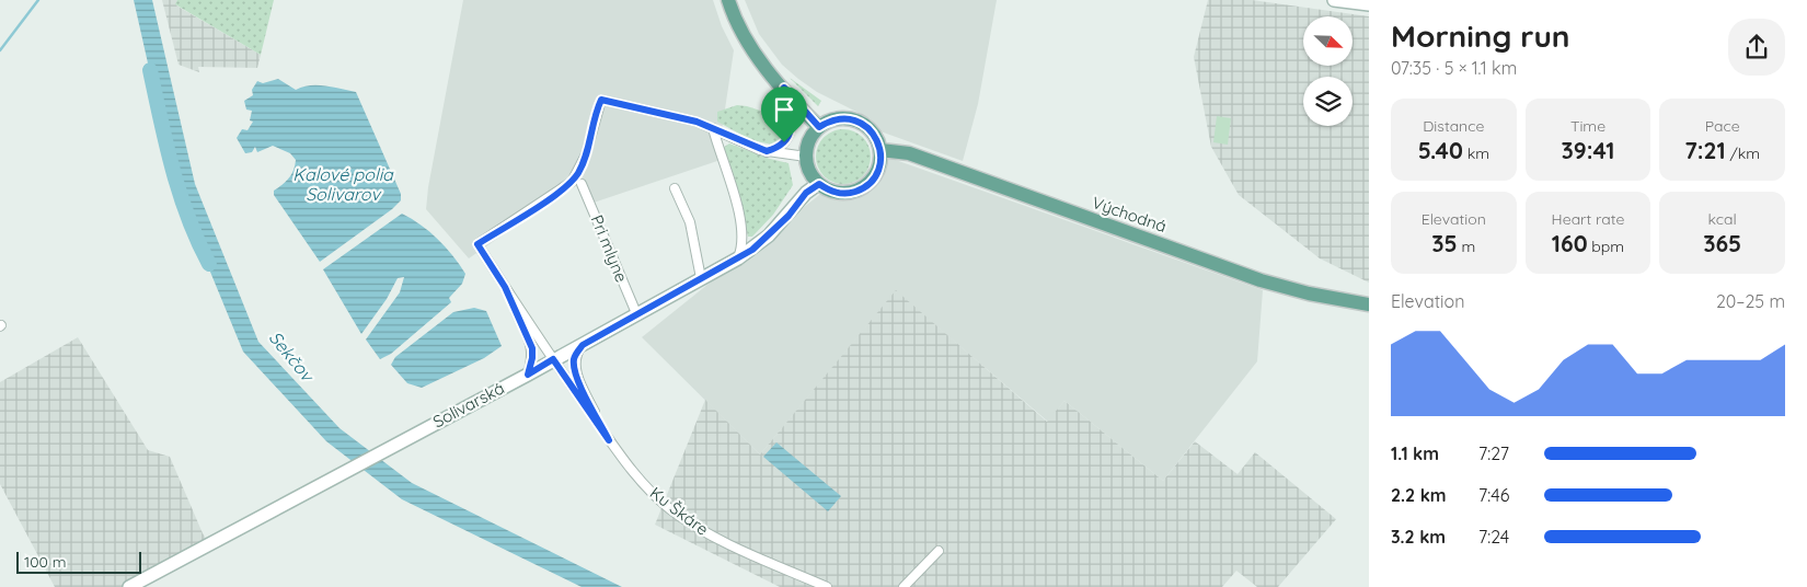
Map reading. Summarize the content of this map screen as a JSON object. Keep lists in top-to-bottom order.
{
  "streets": {
    "main road": ["Východná"],
    "street": ["Pri mlyne", "Solivarská", "Ku Škáre"]
  },
  "crossings": [
    ["Východná", "Solivarská"],
    ["Pri mlyne", "Solivarská"],
    ["Solivarská", "Ku Škáre"]
  ],
  "water": ["Kalové polia Solivarov", "Sekčov"],
  "scale_bar": "100 m",
  "north": "bottom right",
  "page": {
    "heading": ["Morning run", "07:35 · 5 × 1.1 km"],
    "stats": [
      ["Distance", "5.40 km"],
      ["Time", "39:41"],
      ["Pace", "7:21 /km"],
      ["Elevation", "35 m"],
      ["Heart rate", "160 bpm"],
      ["kcal", "365"]
    ],
    "chart": ["Elevation", "20–25 m"],
    "list": [
      {
        "name": "1.1 km",
        "note": "7:27"
      },
      {
        "name": "2.2 km",
        "note": "7:46"
      },
      {
        "name": "3.2 km",
        "note": "7:24"
      }
    ],
    "scale": "100 m"
  }
}
